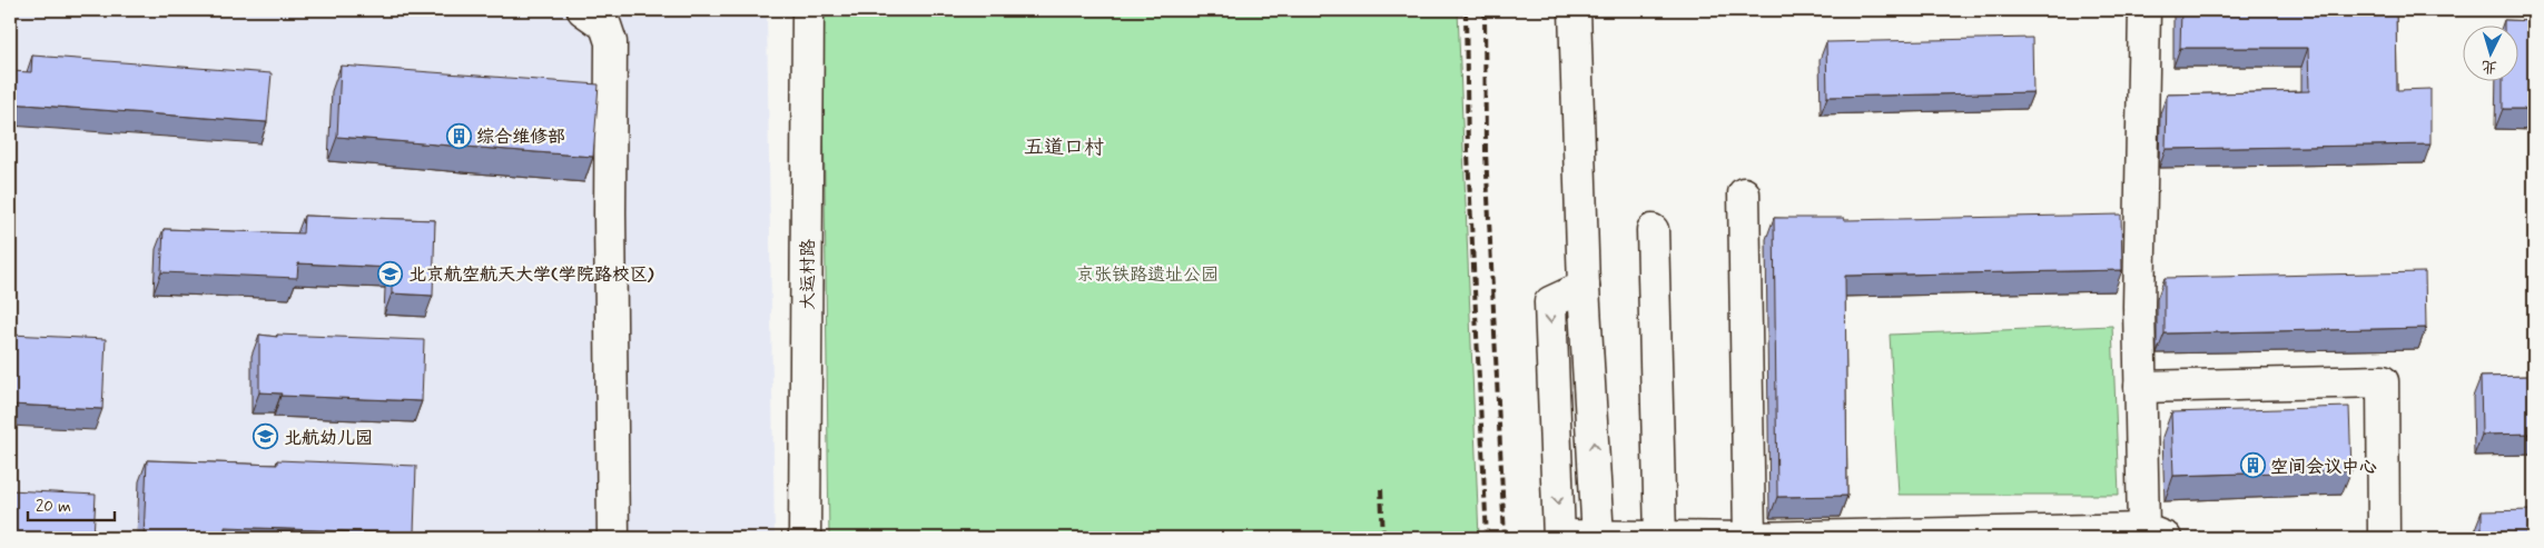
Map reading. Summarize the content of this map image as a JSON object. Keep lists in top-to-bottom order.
{
  "streets": {
    "street": ["大运村路"]
  },
  "districts": ["五道口村"],
  "parks": ["京张铁路遗址公园"],
  "places": {
    "building": ["综合维修部", "空间会议中心"],
    "school or university": ["北京航空航天大学(学院路校区)", "北航幼儿园"]
  },
  "scale_bar": "20 m",
  "north": "bottom"
}
